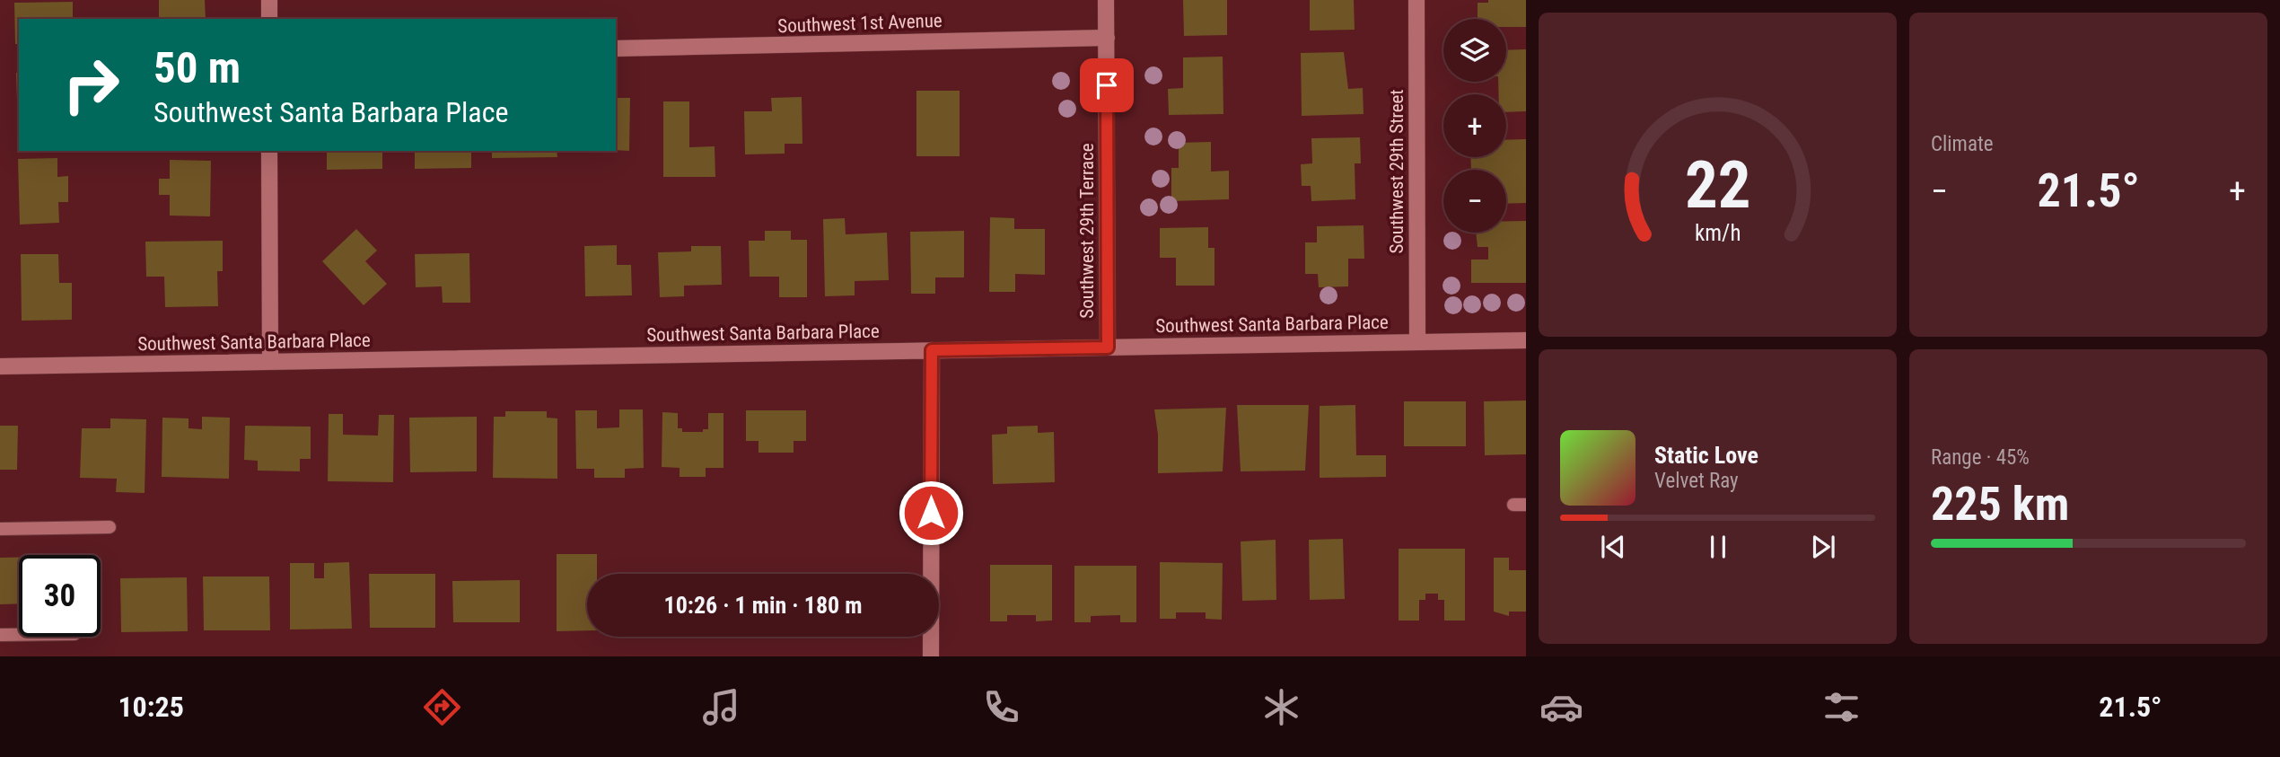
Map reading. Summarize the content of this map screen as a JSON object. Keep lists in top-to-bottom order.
{
  "streets": {
    "street": [
      "Southwest 1st Avenue",
      "Southwest 29th Street",
      "Southwest 29th Terrace",
      "Southwest Santa Barbara Place"
    ]
  },
  "crossings": [
    ["Southwest 1st Avenue", "Southwest 29th Terrace"],
    ["Southwest 29th Street", "Southwest Santa Barbara Place"],
    ["Southwest 29th Terrace", "Southwest Santa Barbara Place"]
  ],
  "page": {
    "tile": [
      "Climate",
      ["Range · 45%", "225 km"]
    ],
    "map_buttons": ["+", "−"],
    "turn": ["50 m", "Southwest Santa Barbara Place"],
    "heat": ["−", "21.5°", "+"],
    "song": ["Static Love", "Velvet Ray"],
    "limit": "30",
    "trip": "10:26 · 1 min · 180 m",
    "tabs": ["10:25", "21.5°"],
    "gauge": ["22", "km/h"]
  }
}
